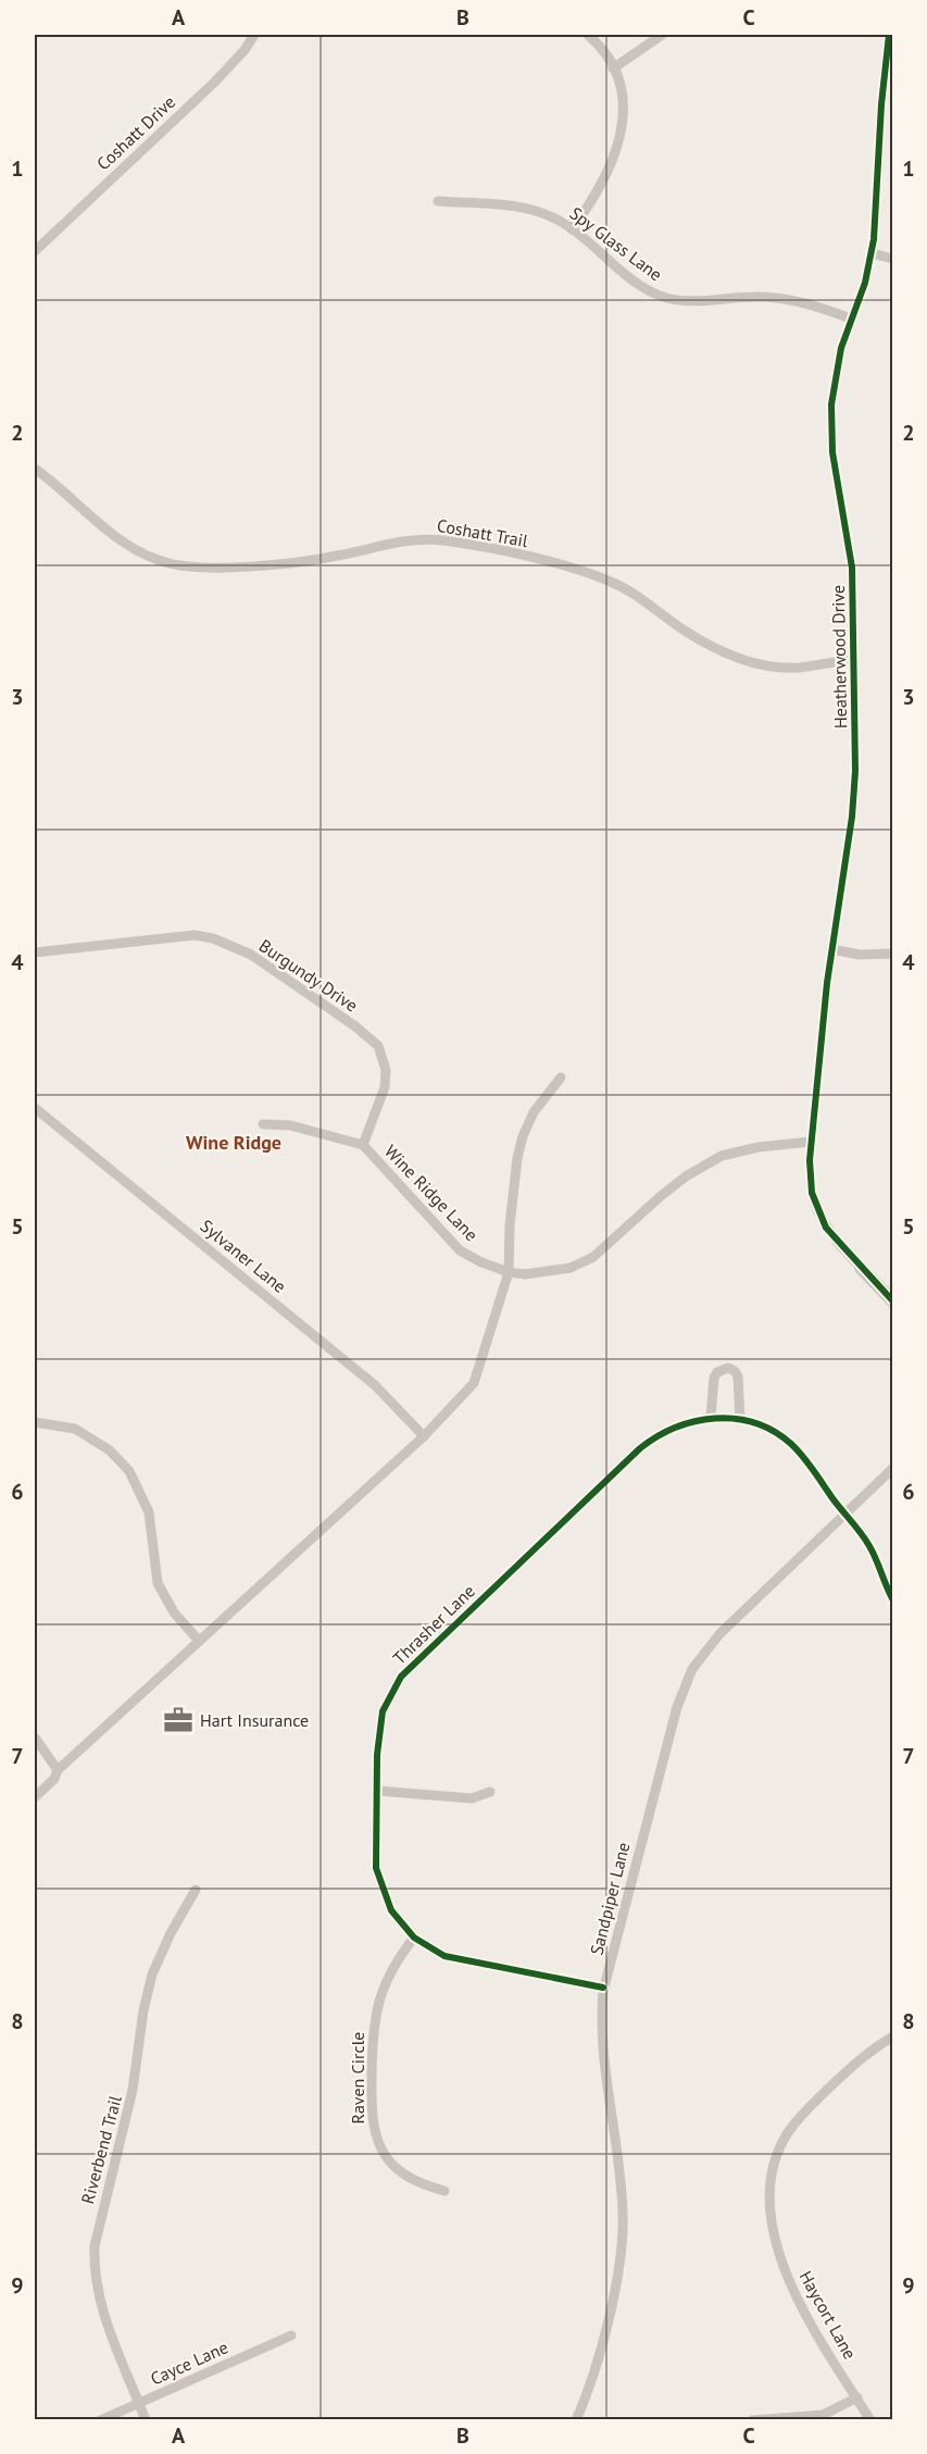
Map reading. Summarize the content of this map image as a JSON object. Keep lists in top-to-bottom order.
{
  "streets": {
    "street": [
      "Coshatt Drive",
      "Spy Glass Lane",
      "Coshatt Trail",
      "Heatherwood Drive",
      "Burgundy Drive",
      "Wine Ridge Lane",
      "Sylvaner Lane",
      "Thrasher Lane",
      "Sandpiper Lane",
      "Raven Circle",
      "Riverbend Trail",
      "Haycort Lane",
      "Cayce Lane"
    ]
  },
  "crossings": [
    ["Spy Glass Lane", "Heatherwood Drive"],
    ["Coshatt Trail", "Heatherwood Drive"],
    ["Heatherwood Drive", "Wine Ridge Lane"],
    ["Burgundy Drive", "Wine Ridge Lane"],
    ["Thrasher Lane", "Sandpiper Lane"],
    ["Thrasher Lane", "Raven Circle"],
    ["Riverbend Trail", "Cayce Lane"]
  ],
  "districts": ["Wine Ridge"],
  "places": {
    "office": ["Hart Insurance"]
  },
  "grid": {
    "columns": ["A", "B", "C"],
    "rows": [
      "1",
      "2",
      "3",
      "4",
      "5",
      "6",
      "7",
      "8",
      "9"
    ]
  }
}
